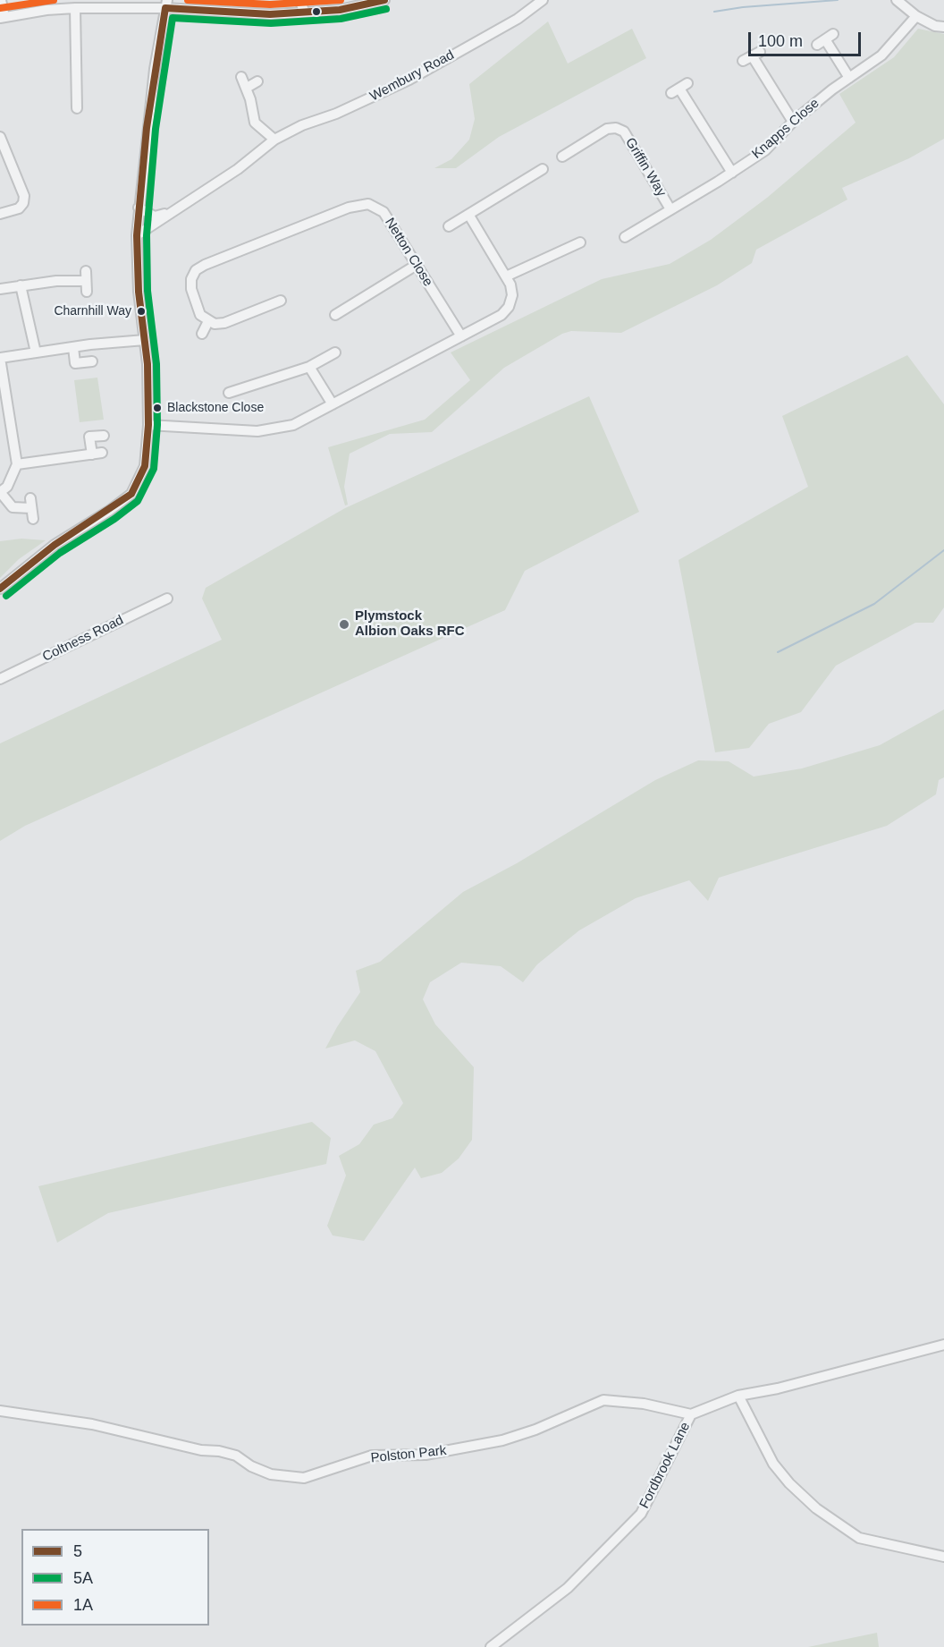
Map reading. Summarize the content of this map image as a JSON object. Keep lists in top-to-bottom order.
{
  "streets": {
    "street": [
      "Wembury Road",
      "Knapps Close",
      "Griffin Way",
      "Netton Close",
      "Coltness Road",
      "Polston Park",
      "Fordbrook Lane"
    ]
  },
  "crossings": [
    ["Knapps Close", "Griffin Way"],
    ["Polston Park", "Fordbrook Lane"]
  ],
  "places": ["Charnhill Way", "Blackstone Close", "Plymstock Albion Oaks RFC"],
  "lines": ["transit line 5", "transit line 1A", "transit line 5A"],
  "legend": ["5", "5A", "1A"],
  "scale_bar": "100 m"
}
